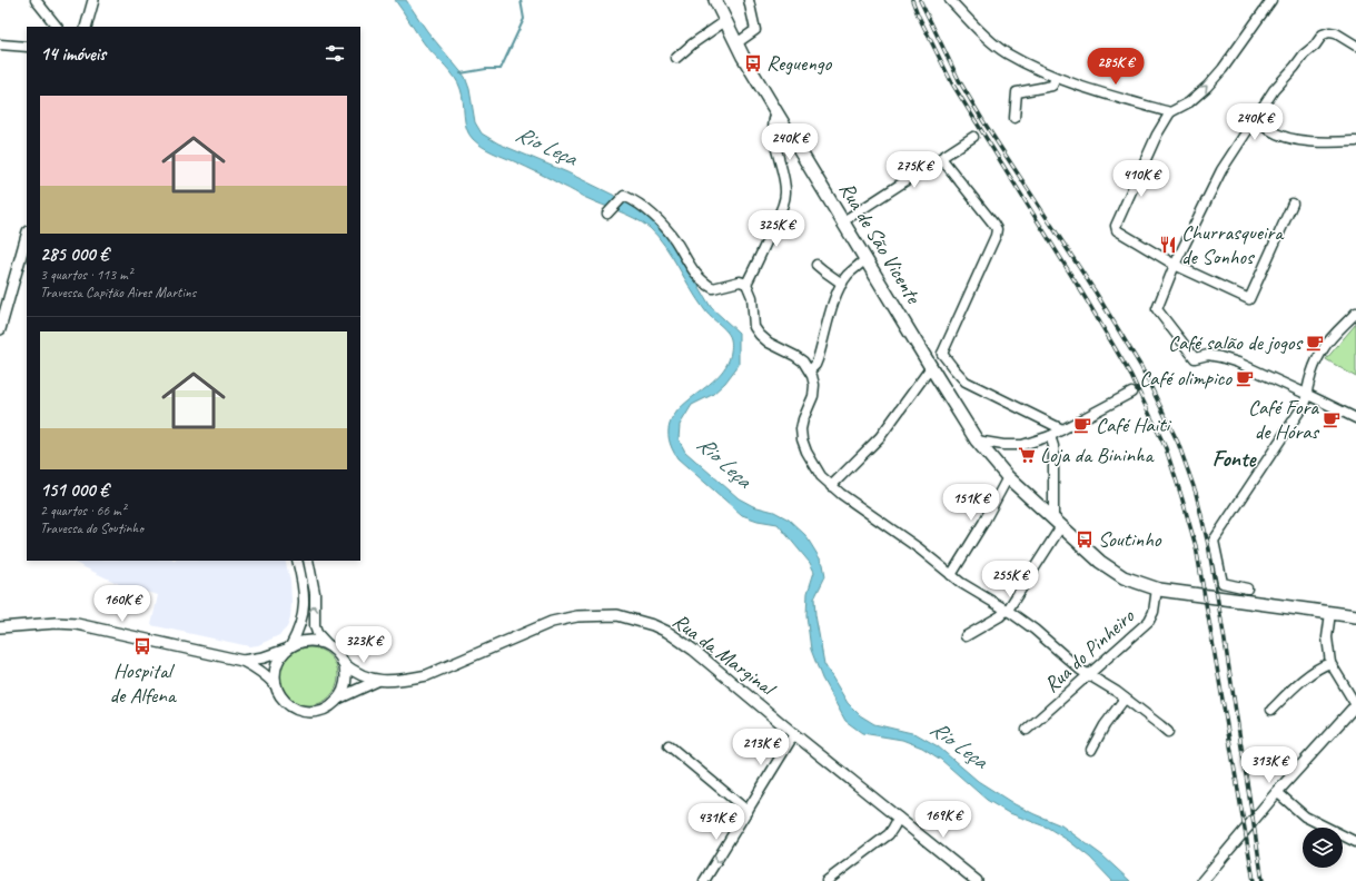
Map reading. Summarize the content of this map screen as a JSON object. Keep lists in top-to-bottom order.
{
  "streets": {
    "main road": ["Rua de São Vicente"],
    "street": ["Rua do Pinheiro", "Rua da Marginal"]
  },
  "crossings": [
    ["Rua de São Vicente", "Rua do Pinheiro"]
  ],
  "districts": ["Fonte"],
  "water": ["Rio Leça"],
  "places": {
    "bus stop": ["Reguengo", "Soutinho", "Hospital de Alfena"],
    "restaurant": ["Churrasqueira de Sonhos"],
    "cafe": [
      "Café salão de jogos",
      "Café olimpico",
      "Café Fora de Hóras",
      "Café Haiti"
    ],
    "supermarket": ["Loja da Bininha"]
  },
  "page": {
    "heading": "14 imóveis",
    "price": [
      "285K €",
      "240K €",
      "240K €",
      "275K €",
      "410K €",
      "325K €",
      "151K €",
      "255K €",
      "160K €",
      "323K €",
      "213K €",
      "313K €",
      "169K €",
      "431K €"
    ],
    "list": [
      {
        "name": "285 000 €",
        "note": "3 quartos · 113 m² · Travessa Capitão Aires Martins"
      },
      {
        "name": "151 000 €",
        "note": "2 quartos · 66 m² · Travessa do Soutinho"
      }
    ]
  }
}
